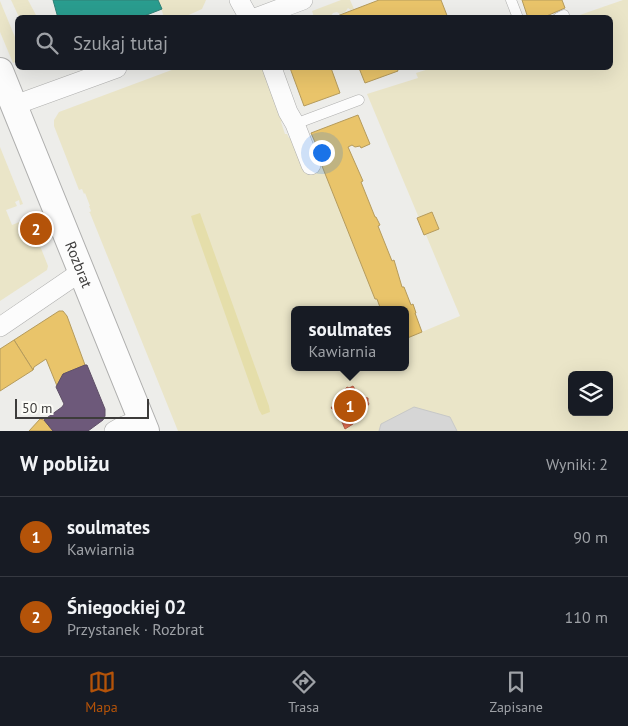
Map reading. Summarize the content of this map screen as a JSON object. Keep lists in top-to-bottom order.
{
  "streets": {
    "street": ["Rozbrat"]
  },
  "scale_bar": "50 m",
  "page": {
    "search": "Szukaj tutaj",
    "pins": ["2", "1"],
    "popup": ["soulmates", "Kawiarnia"],
    "scale": "50 m",
    "heading": ["W pobliżu", "Wyniki: 2"],
    "list": [
      {
        "mark": "1",
        "name": "soulmates",
        "note": "Kawiarnia",
        "value": "90 m"
      },
      {
        "mark": "2",
        "name": "Śniegockiej 02",
        "note": "Przystanek · Rozbrat",
        "value": "110 m"
      }
    ],
    "nav": ["Mapa", "Trasa", "Zapisane"]
  }
}
